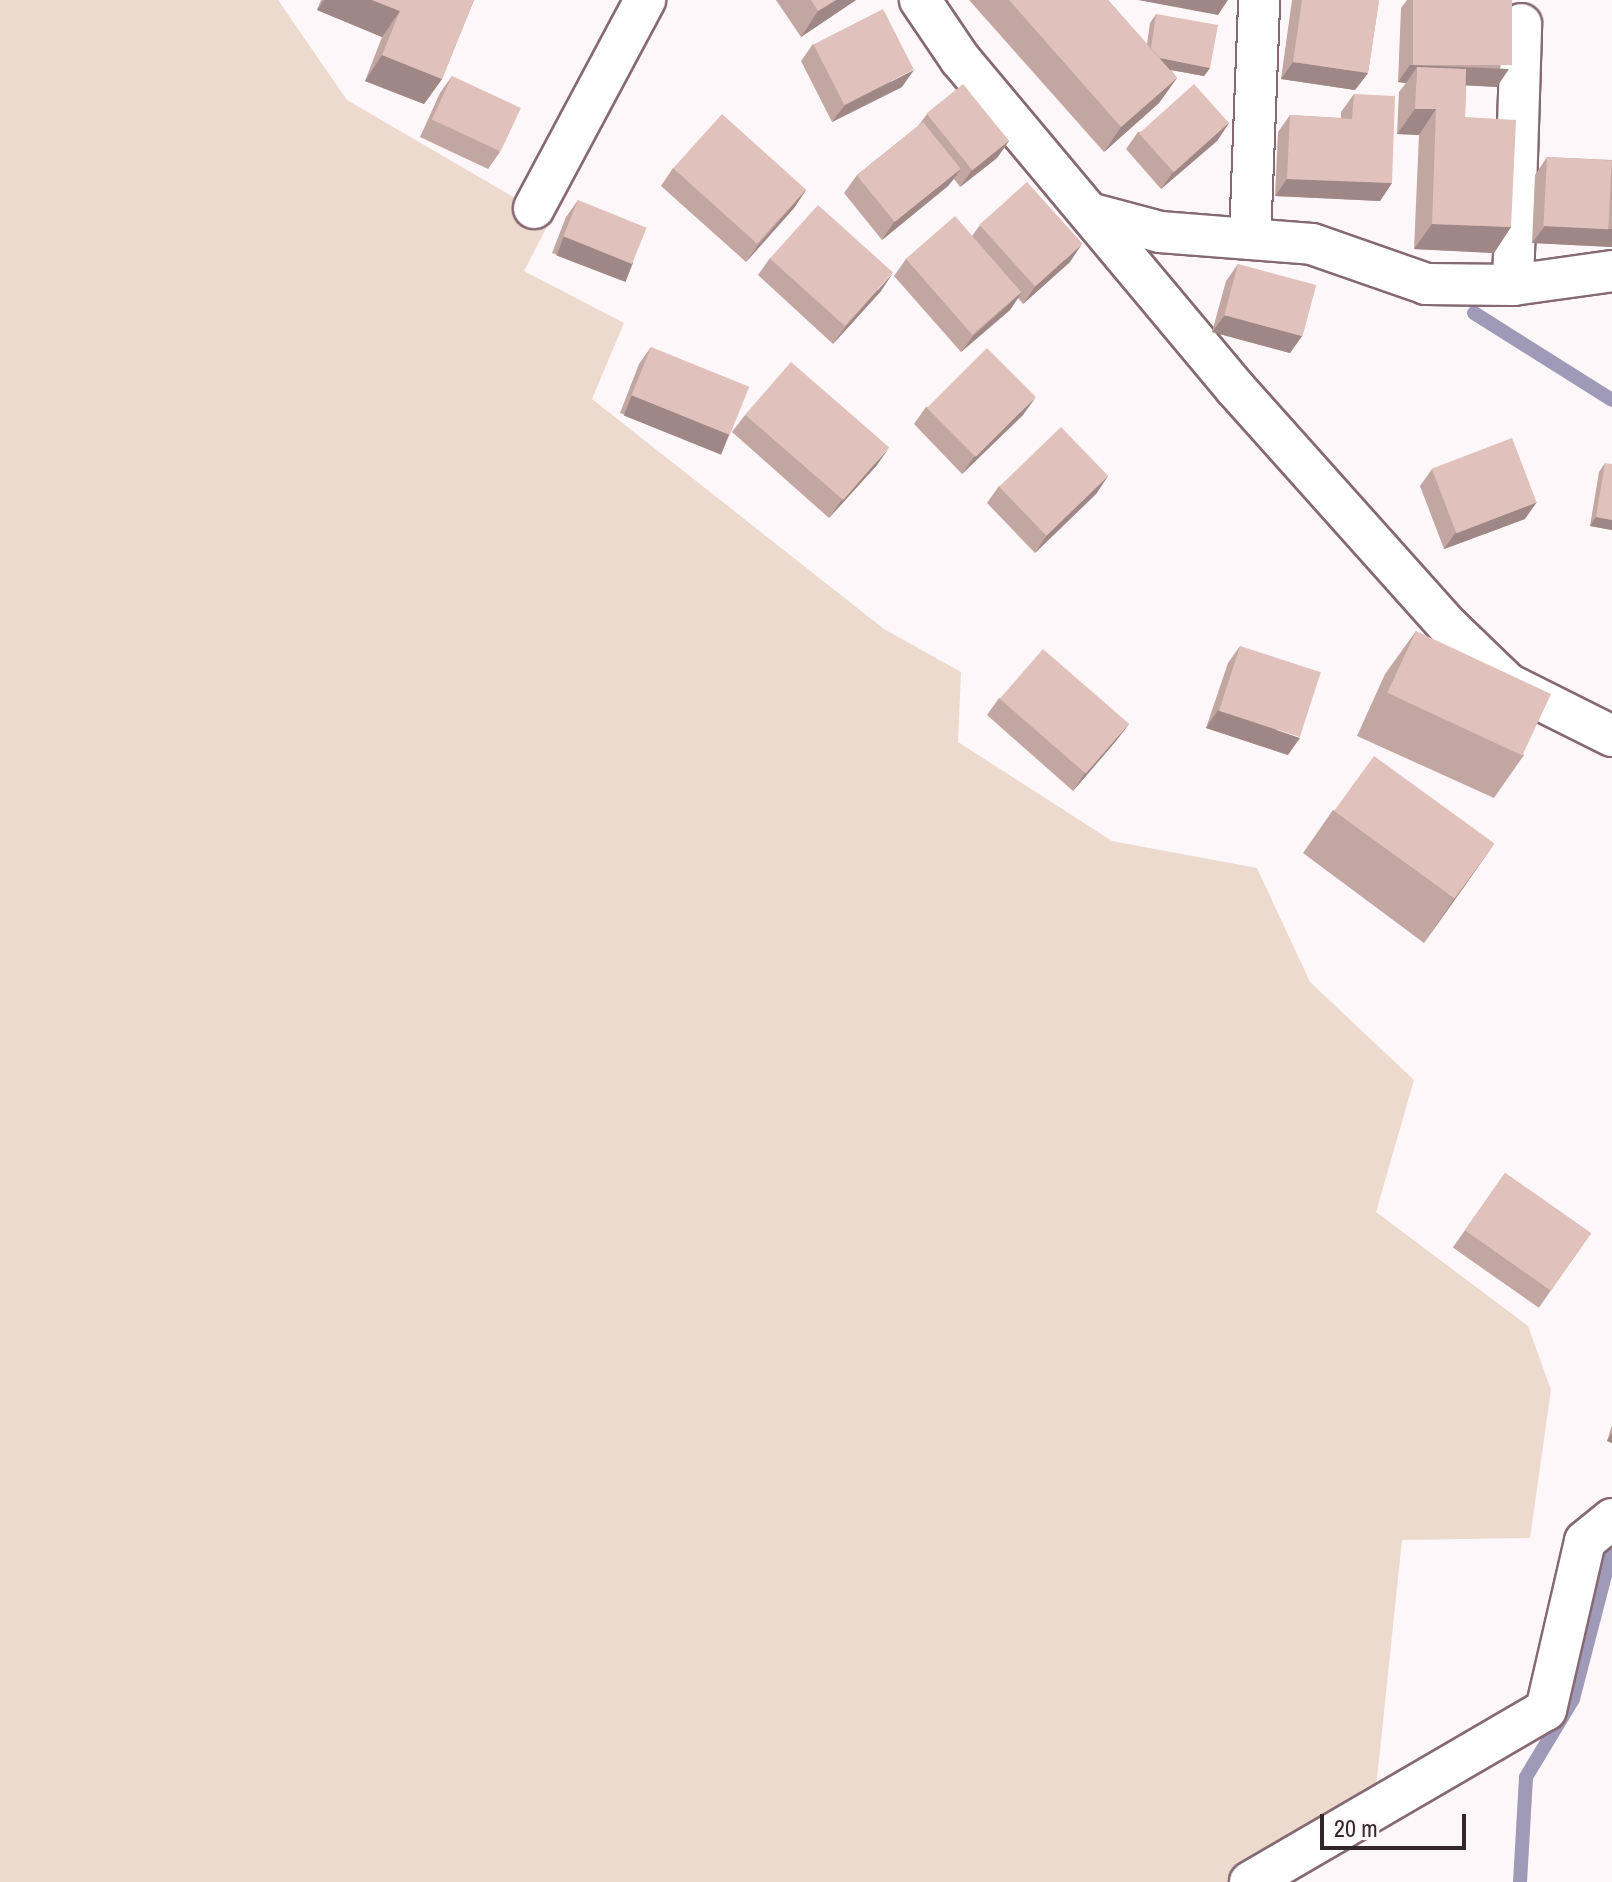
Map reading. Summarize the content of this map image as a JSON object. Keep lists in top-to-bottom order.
{
  "scale_bar": "20 m"
}
